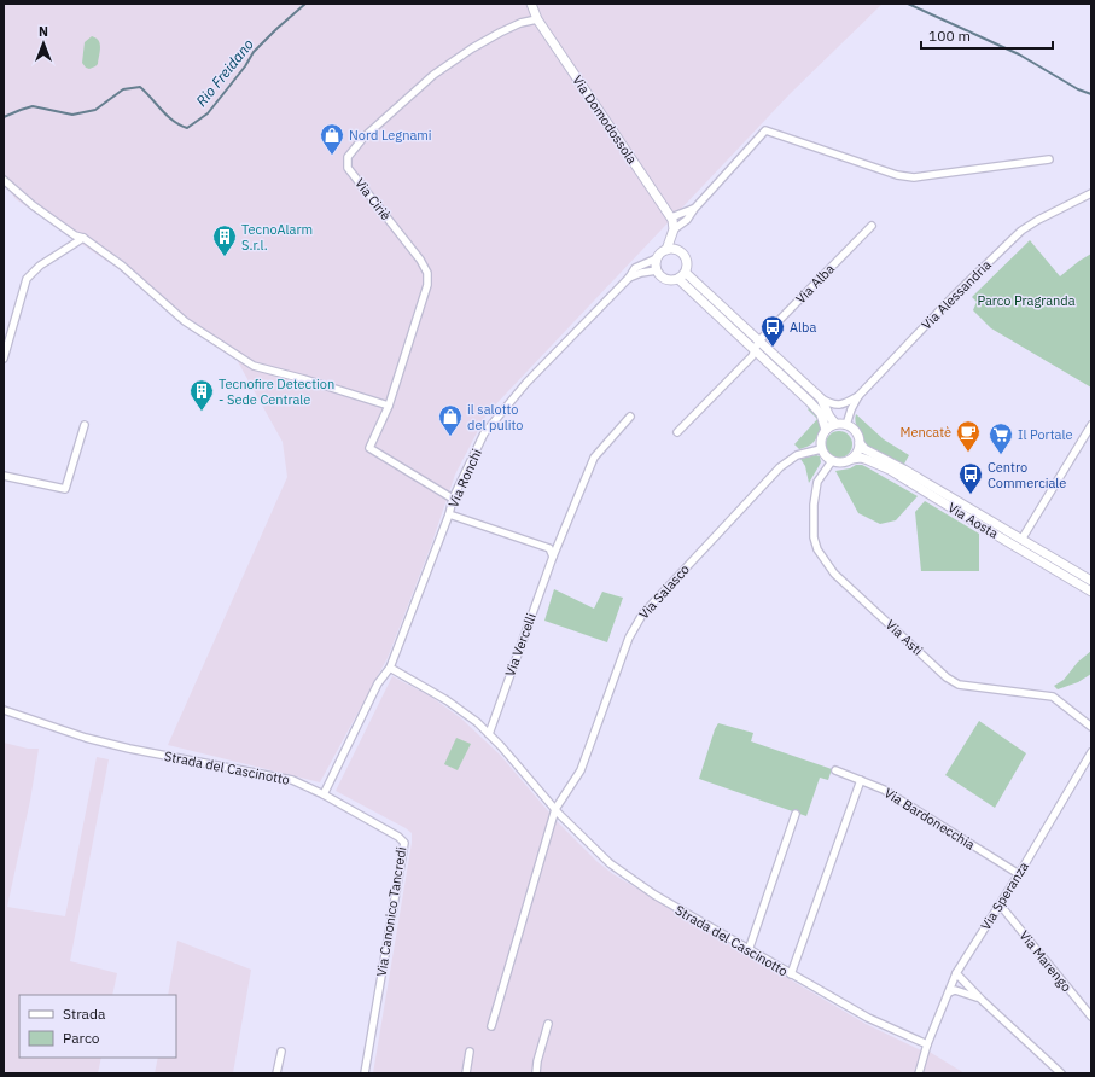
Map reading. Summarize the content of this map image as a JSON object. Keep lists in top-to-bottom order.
{
  "streets": {
    "street": [
      "Via Domodossola",
      "Via Ciriè",
      "Via Alba",
      "Via Alessandria",
      "Via Ronchi",
      "Via Aosta",
      "Via Salasco",
      "Via Asti",
      "Via Vercelli",
      "Strada del Cascinotto",
      "Via Bardonecchia",
      "Via Speranza",
      "Via Canonico Tancredi",
      "Via Marengo"
    ]
  },
  "crossings": [
    ["Via Domodossola", "Via Ciriè"],
    ["Via Domodossola", "Via Ronchi"],
    ["Via Ciriè", "Via Ronchi"],
    ["Via Alessandria", "Via Aosta"],
    ["Via Alessandria", "Via Salasco"],
    ["Via Alessandria", "Via Asti"],
    ["Via Ronchi", "Strada del Cascinotto"],
    ["Via Aosta", "Via Salasco"],
    ["Via Aosta", "Via Asti"],
    ["Via Salasco", "Via Asti"],
    ["Via Salasco", "Strada del Cascinotto"],
    ["Via Vercelli", "Strada del Cascinotto"],
    ["Strada del Cascinotto", "Via Speranza"],
    ["Strada del Cascinotto", "Via Canonico Tancredi"],
    ["Via Bardonecchia", "Via Speranza"],
    ["Via Speranza", "Via Marengo"]
  ],
  "water": ["Rio Freidano"],
  "parks": ["Parco Pragranda"],
  "places": {
    "shop": ["Nord Legnami", "il salotto del pulito"],
    "building": ["TecnoAlarm S.r.l.", "Tecnofire Detection - Sede Centrale"],
    "bus stop": ["Alba", "Centro Commerciale"],
    "cafe": ["Mencatè"],
    "supermarket": ["Il Portale"]
  },
  "legend": ["Strada", "Parco"],
  "scale_bar": "100 m",
  "north": "top"
}
